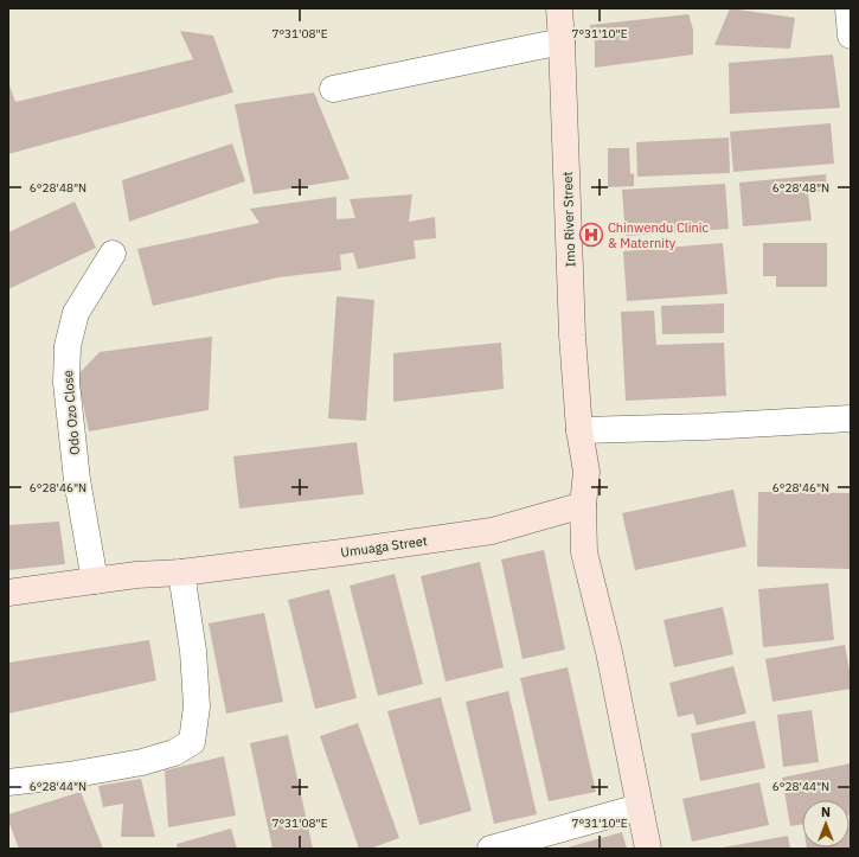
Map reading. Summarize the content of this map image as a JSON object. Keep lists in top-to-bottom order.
{
  "streets": {
    "street": ["Imo River Street", "Odo Ozo Close", "Umuaga Street"]
  },
  "crossings": [
    ["Imo River Street", "Umuaga Street"],
    ["Odo Ozo Close", "Umuaga Street"]
  ],
  "places": {
    "hospital": ["Chinwendu Clinic & Maternity"]
  },
  "north": "top",
  "coordinates": [
    "7°31'08\"E",
    "7°31'10\"E",
    "6°28'48\"N",
    "6°28'46\"N",
    "6°28'44\"N"
  ]
}
